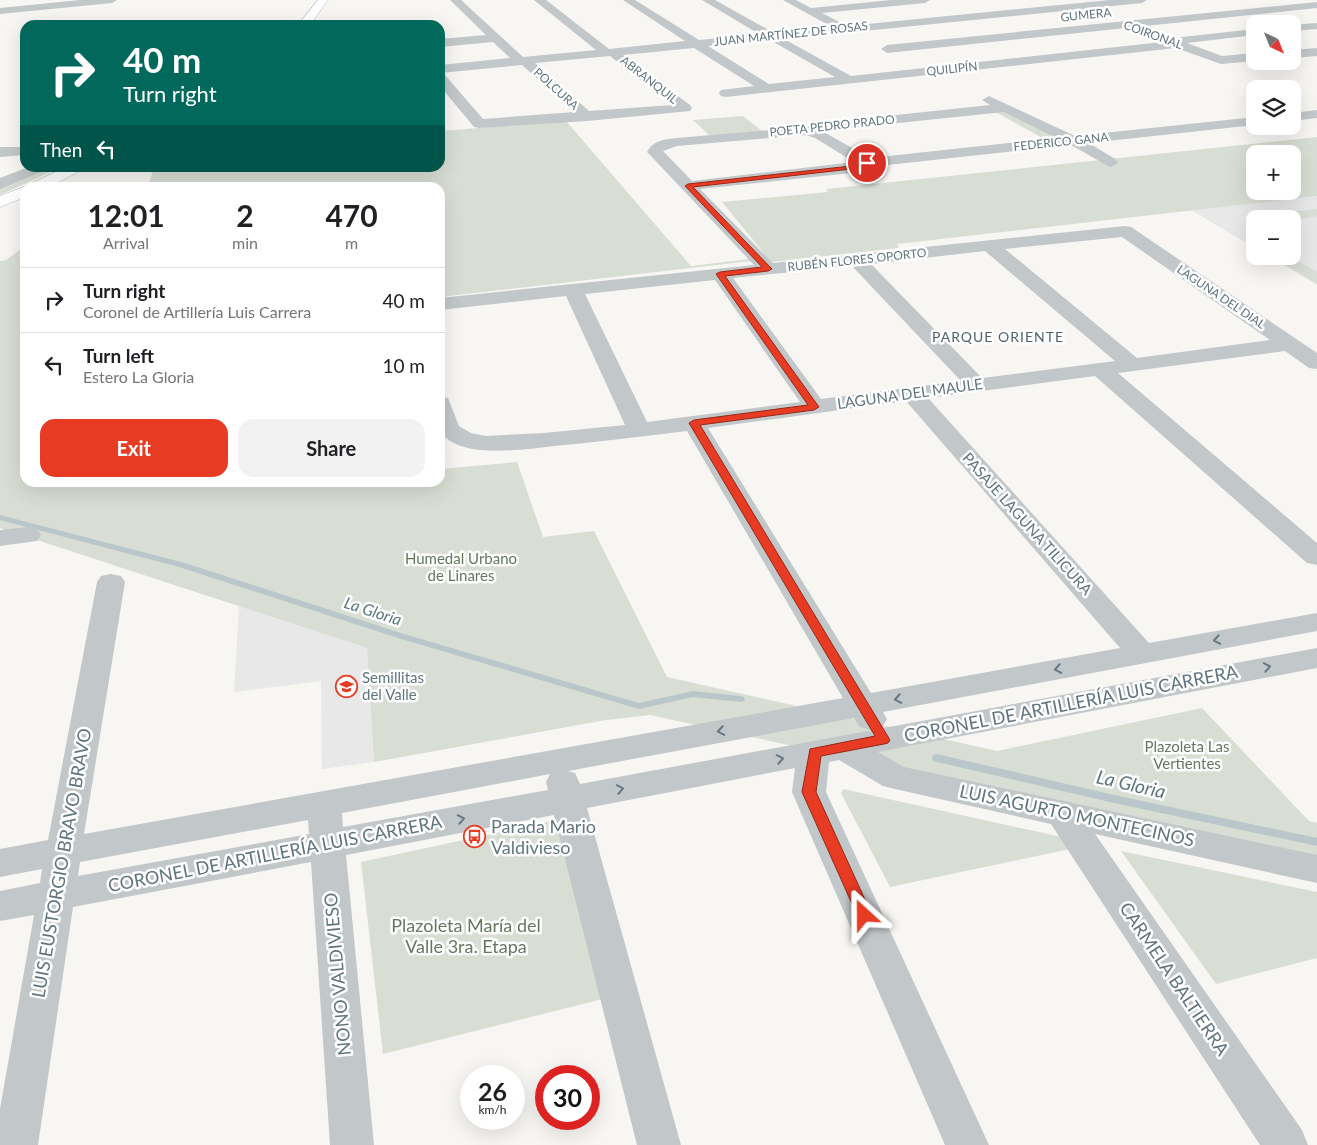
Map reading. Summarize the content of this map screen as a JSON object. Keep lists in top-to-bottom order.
{
  "streets": {
    "street": [
      "GUMERA",
      "JUAN MARTÍNEZ DE ROSAS",
      "COIRONAL",
      "QUILIPÍN",
      "ABRANQUIL",
      "POLCURA",
      "POETA PEDRO PRADO",
      "FEDERICO GANA",
      "RUBÉN FLORES OPORTO",
      "LAGUNA DEL DIAL",
      "LAGUNA DEL MAULE",
      "PASAJE LAGUNA TILICURA",
      "CORONEL DE ARTILLERÍA LUIS CARRERA",
      "LUIS AGURTO MONTECINOS",
      "LUIS EUSTORGIO BRAVO BRAVO",
      "NONO VALDIVIESO",
      "CARMELA BALTIERRA"
    ]
  },
  "crossings": [
    ["GUMERA", "COIRONAL"],
    ["JUAN MARTÍNEZ DE ROSAS", "COIRONAL"],
    ["JUAN MARTÍNEZ DE ROSAS", "ABRANQUIL"],
    ["JUAN MARTÍNEZ DE ROSAS", "POLCURA"],
    ["COIRONAL", "QUILIPÍN"],
    ["ABRANQUIL", "POLCURA"],
    ["POETA PEDRO PRADO", "FEDERICO GANA"],
    ["RUBÉN FLORES OPORTO", "LAGUNA DEL DIAL"],
    ["LAGUNA DEL DIAL", "LAGUNA DEL MAULE"],
    ["LAGUNA DEL MAULE", "PASAJE LAGUNA TILICURA"],
    ["CORONEL DE ARTILLERÍA LUIS CARRERA", "LUIS AGURTO MONTECINOS"],
    ["CORONEL DE ARTILLERÍA LUIS CARRERA", "LUIS EUSTORGIO BRAVO BRAVO"],
    ["CORONEL DE ARTILLERÍA LUIS CARRERA", "NONO VALDIVIESO"],
    ["LUIS AGURTO MONTECINOS", "CARMELA BALTIERRA"]
  ],
  "districts": ["PARQUE ORIENTE"],
  "water": ["La Gloria"],
  "parks": ["Humedal Urbano de Linares", "Plazoleta Las Vertientes", "Plazoleta María del Valle 3ra. Etapa"],
  "places": {
    "school or university": ["Semillitas del Valle"],
    "bus stop": ["Parada Mario Valdivieso"]
  },
  "north": "bottom right",
  "page": {
    "map_buttons": ["+", "−"],
    "turn": ["40 m", "Turn right"],
    "then": "Then",
    "eta": [
      "12:01",
      "Arrival",
      "2",
      "min",
      "470",
      "m"
    ],
    "list": [
      {
        "name": "Turn right",
        "note": "Coronel de Artillería Luis Carrera",
        "value": "40 m"
      },
      {
        "name": "Turn left",
        "note": "Estero La Gloria",
        "value": "10 m"
      }
    ],
    "buttons": ["Exit", "Share"],
    "speed": "26 km/h",
    "limit": "30"
  }
}
